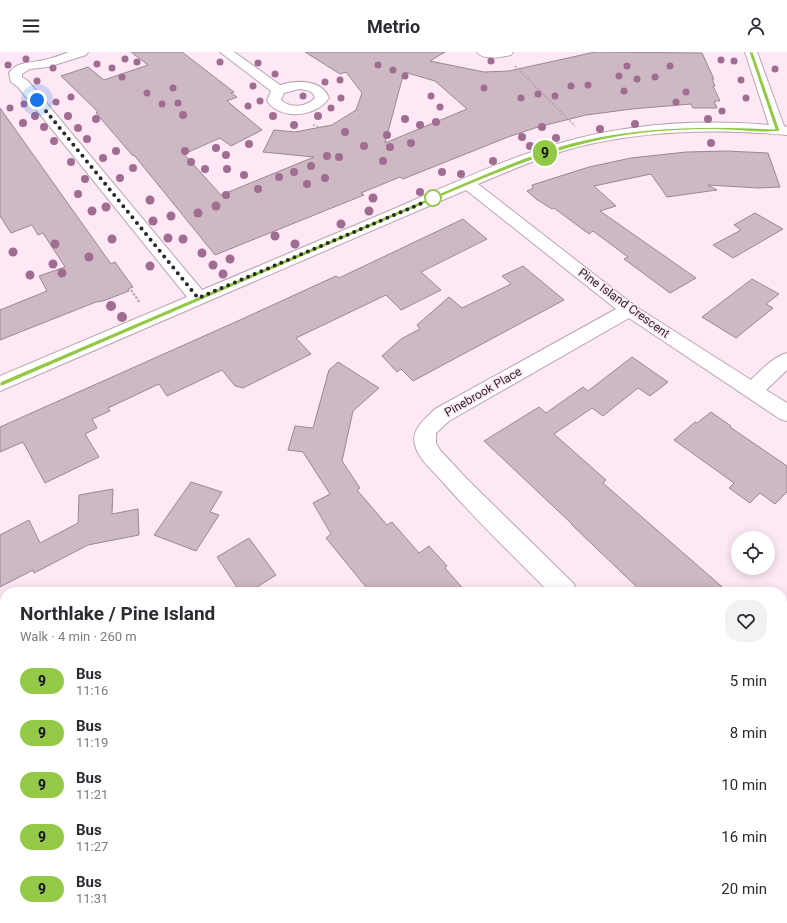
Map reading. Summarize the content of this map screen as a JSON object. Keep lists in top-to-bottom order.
{
  "streets": {
    "street": ["Pine Island Crescent", "Pinebrook Place"]
  },
  "crossings": [
    ["Pine Island Crescent", "Pinebrook Place"]
  ],
  "lines": ["bus line 9"],
  "page": {
    "header": "Metrio",
    "on_map": "9",
    "heading": ["Northlake / Pine Island", "Walk · 4 min · 260 m"],
    "list": [
      {
        "mark": "9",
        "name": "Bus",
        "note": "11:16",
        "value": "5 min"
      },
      {
        "mark": "9",
        "name": "Bus",
        "note": "11:19",
        "value": "8 min"
      },
      {
        "mark": "9",
        "name": "Bus",
        "note": "11:21",
        "value": "10 min"
      },
      {
        "mark": "9",
        "name": "Bus",
        "note": "11:27",
        "value": "16 min"
      },
      {
        "mark": "9",
        "name": "Bus",
        "note": "11:31",
        "value": "20 min"
      }
    ]
  }
}
